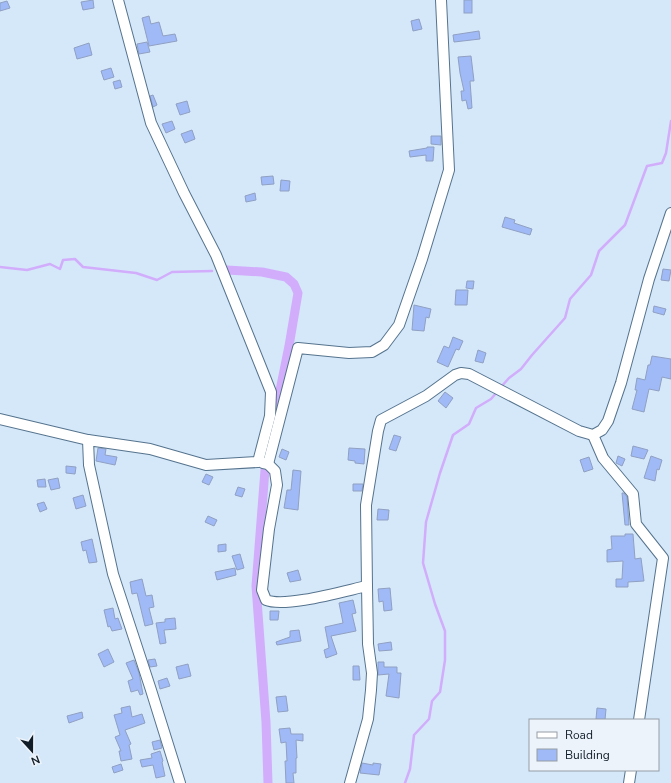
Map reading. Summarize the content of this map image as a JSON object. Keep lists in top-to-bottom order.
{
  "legend": ["Road", "Building"],
  "north": "bottom"
}
